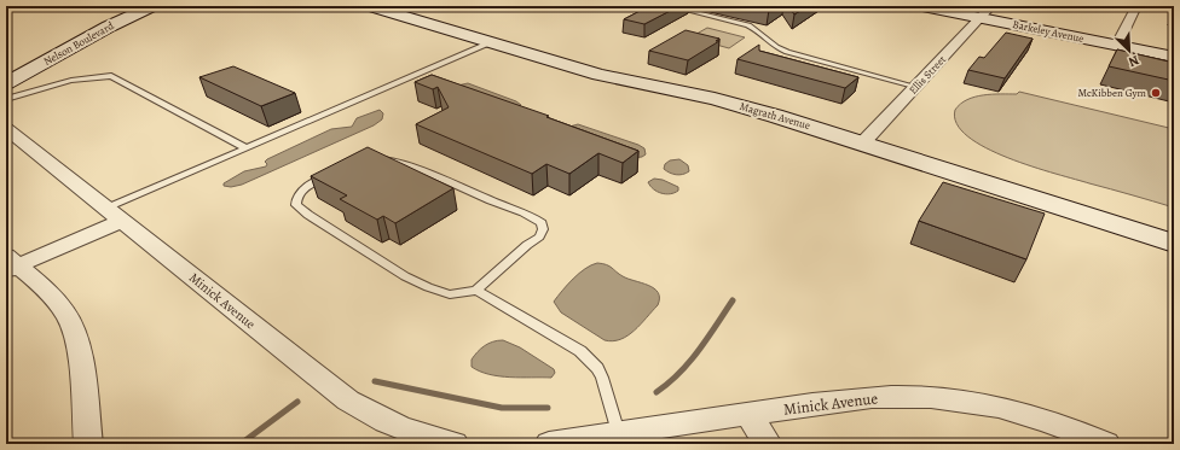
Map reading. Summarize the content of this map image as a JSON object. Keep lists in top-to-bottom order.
{
  "streets": {
    "main road": ["Barkeley Avenue", "Nelson Boulevard", "Magrath Avenue"],
    "street": ["Ellis Street", "Minick Avenue"]
  },
  "crossings": [
    ["Barkeley Avenue", "Ellis Street"],
    ["Ellis Street", "Magrath Avenue"]
  ],
  "places": ["McKibben Gym"],
  "north": "bottom right"
}
